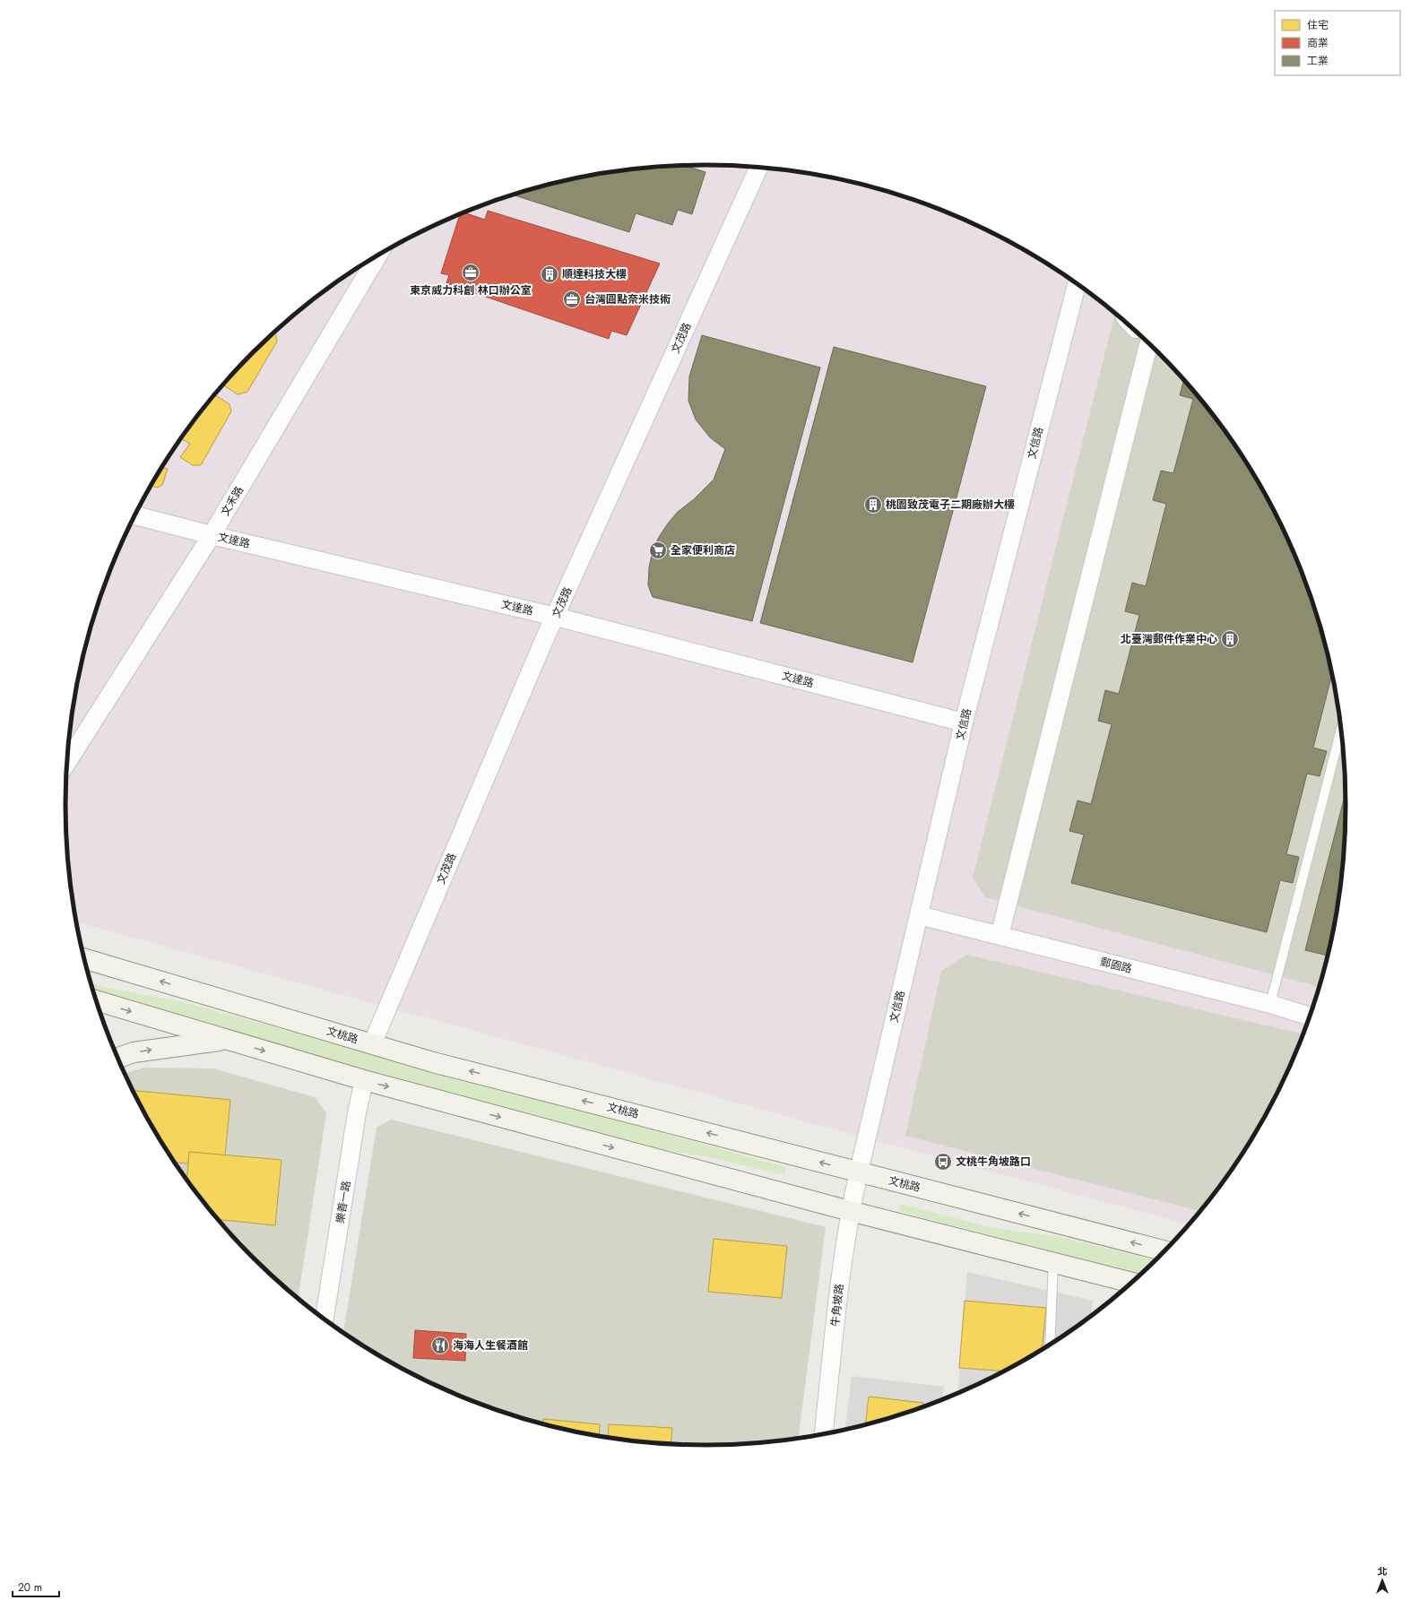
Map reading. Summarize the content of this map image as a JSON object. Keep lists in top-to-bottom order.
{
  "streets": {
    "street": [
      "文茂路",
      "文信路",
      "文禾路",
      "文達路",
      "郵園路",
      "文桃路",
      "樂善一路",
      "牛角坡路"
    ]
  },
  "crossings": [
    ["文茂路", "文達路"],
    ["文茂路", "文桃路"],
    ["文信路", "文達路"],
    ["文信路", "郵園路"],
    ["文信路", "文桃路"],
    ["文信路", "牛角坡路"],
    ["文禾路", "文達路"],
    ["文桃路", "牛角坡路"]
  ],
  "places": {
    "office": ["東京威力科創 林口辦公室", "台灣圓點奈米技術"],
    "building": ["順達科技大樓", "桃園致茂電子二期廠辦大樓", "北臺灣郵件作業中心"],
    "supermarket": ["全家便利商店"],
    "bus stop": ["文桃牛角坡路口"],
    "restaurant": ["海海人生餐酒館"]
  },
  "legend": ["住宅", "商業", "工業"],
  "scale_bar": "20 m",
  "north": "top"
}
